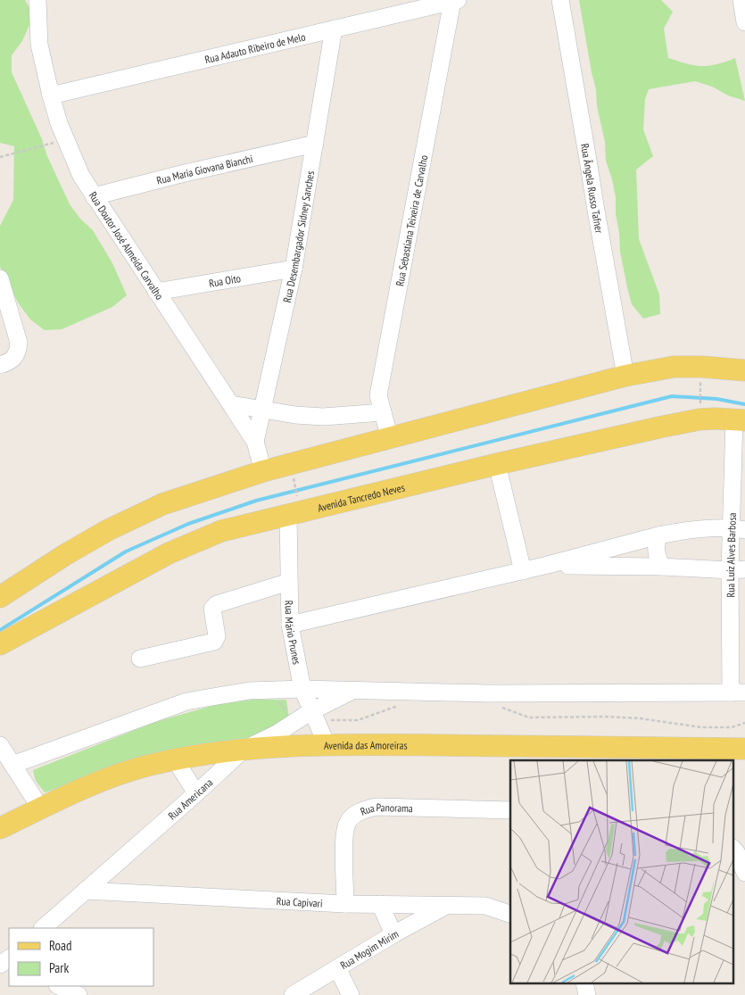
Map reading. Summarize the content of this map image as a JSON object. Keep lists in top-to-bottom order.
{
  "streets": {
    "main road": ["Avenida Tancredo Neves", "Avenida das Amoreiras"],
    "street": [
      "Rua Adauto Ribeiro de Melo",
      "Rua Maria Giovana Bianchi",
      "Rua Ângela Russo Tafner",
      "Rua Sebastiana Teixeira de Carvalho",
      "Rua Desembargador Sidney Sanches",
      "Rua Doutor José Almeida Carvalho",
      "Rua Oito",
      "Rua Luíz Alves Barbosa",
      "Rua Mário Prunes",
      "Rua Americana",
      "Rua Panorama",
      "Rua Capivari",
      "Rua Mogim Mirim"
    ]
  },
  "crossings": [
    ["Rua Adauto Ribeiro de Melo", "Rua Sebastiana Teixeira de Carvalho"],
    ["Rua Adauto Ribeiro de Melo", "Rua Desembargador Sidney Sanches"],
    ["Rua Adauto Ribeiro de Melo", "Rua Doutor José Almeida Carvalho"],
    ["Rua Maria Giovana Bianchi", "Rua Desembargador Sidney Sanches"],
    ["Rua Maria Giovana Bianchi", "Rua Doutor José Almeida Carvalho"],
    ["Rua Desembargador Sidney Sanches", "Rua Doutor José Almeida Carvalho"],
    ["Rua Desembargador Sidney Sanches", "Rua Oito"],
    ["Rua Doutor José Almeida Carvalho", "Rua Oito"],
    ["Avenida Tancredo Neves", "Rua Luíz Alves Barbosa"],
    ["Avenida Tancredo Neves", "Rua Mário Prunes"],
    ["Rua Mário Prunes", "Avenida das Amoreiras"],
    ["Rua Mário Prunes", "Rua Americana"],
    ["Avenida das Amoreiras", "Rua Americana"],
    ["Rua Americana", "Rua Capivari"],
    ["Rua Panorama", "Rua Capivari"],
    ["Rua Capivari", "Rua Mogim Mirim"]
  ],
  "legend": ["Road", "Park"]
}
